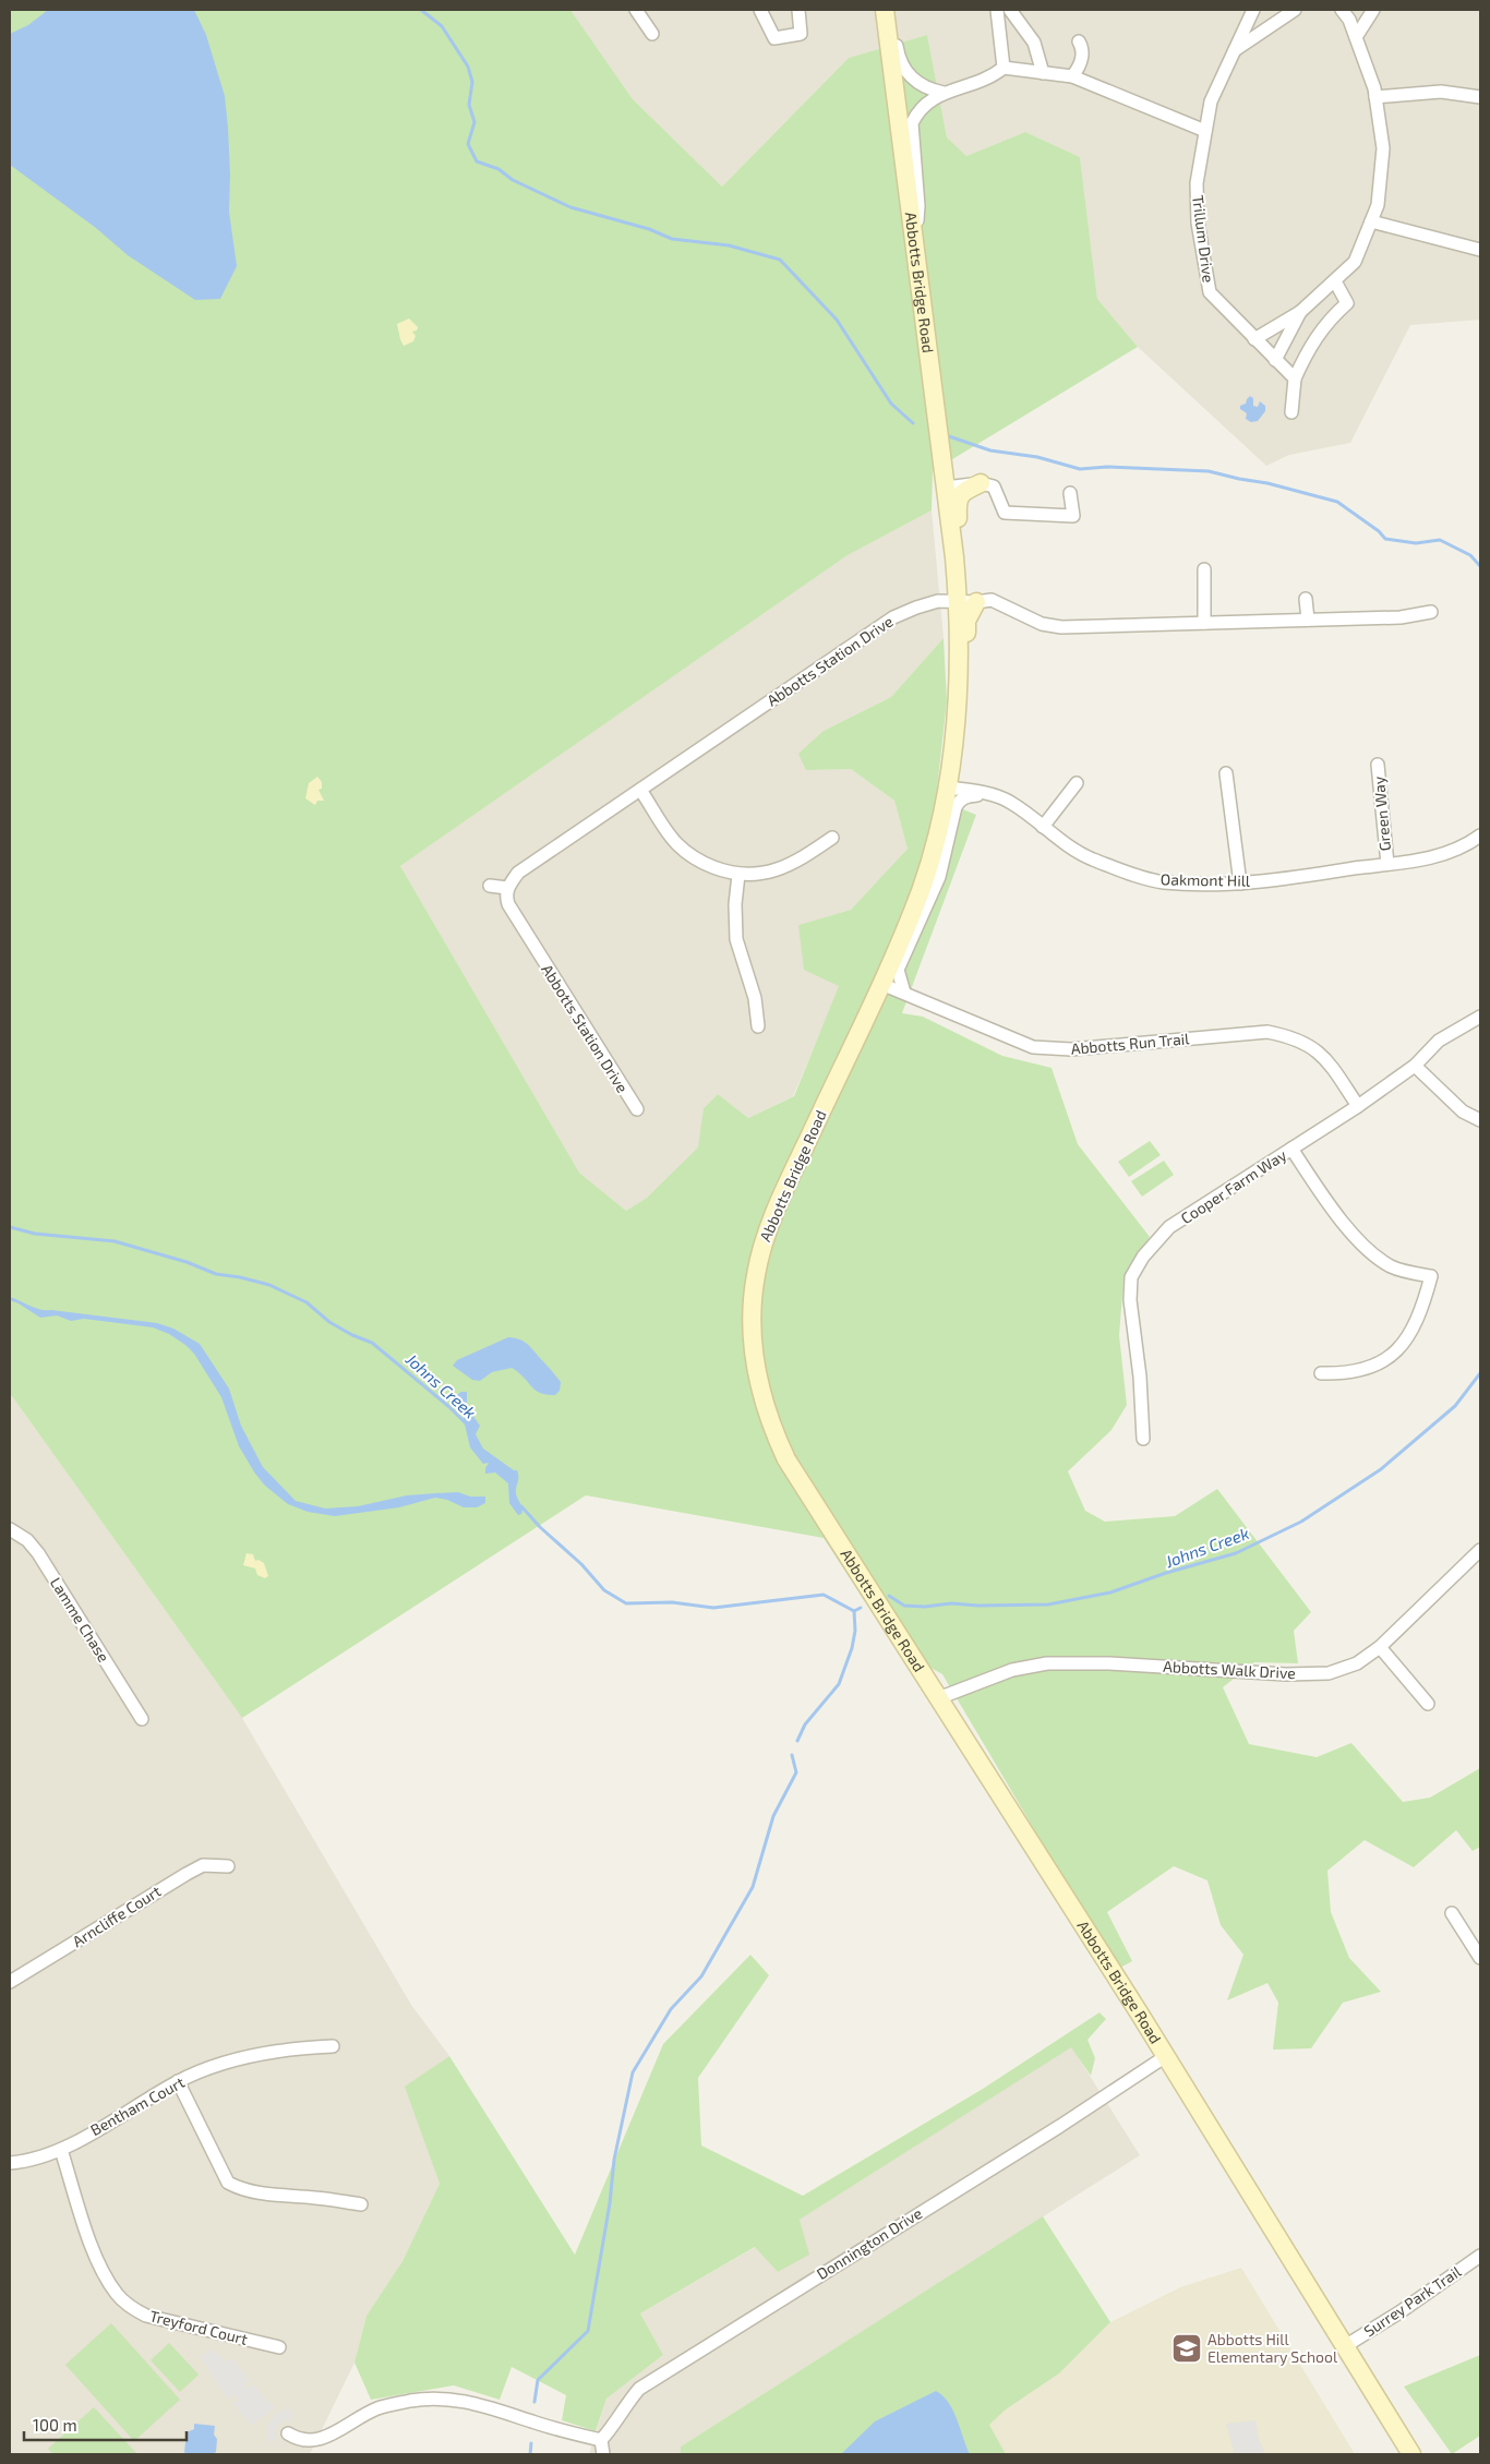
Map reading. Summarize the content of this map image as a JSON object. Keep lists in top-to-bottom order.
{
  "streets": {
    "main road": ["Abbotts Bridge Road"],
    "street": [
      "Trillum Drive",
      "Abbotts Station Drive",
      "Green Way",
      "Oakmont Hill",
      "Abbotts Run Trail",
      "Cooper Farm Way",
      "Lamme Chase",
      "Abbotts Walk Drive",
      "Arncliffe Court",
      "Bentham Court",
      "Donnington Drive",
      "Surrey Park Trail",
      "Treyford Court"
    ]
  },
  "crossings": [
    ["Abbotts Bridge Road", "Abbotts Station Drive"],
    ["Abbotts Bridge Road", "Oakmont Hill"],
    ["Abbotts Bridge Road", "Abbotts Run Trail"],
    ["Abbotts Bridge Road", "Abbotts Walk Drive"],
    ["Abbotts Bridge Road", "Donnington Drive"],
    ["Abbotts Bridge Road", "Surrey Park Trail"],
    ["Green Way", "Oakmont Hill"],
    ["Abbotts Run Trail", "Cooper Farm Way"],
    ["Bentham Court", "Treyford Court"]
  ],
  "water": ["Johns Creek"],
  "places": {
    "school or university": ["Abbotts Hill Elementary School"]
  },
  "scale_bar": "100 m"
}
